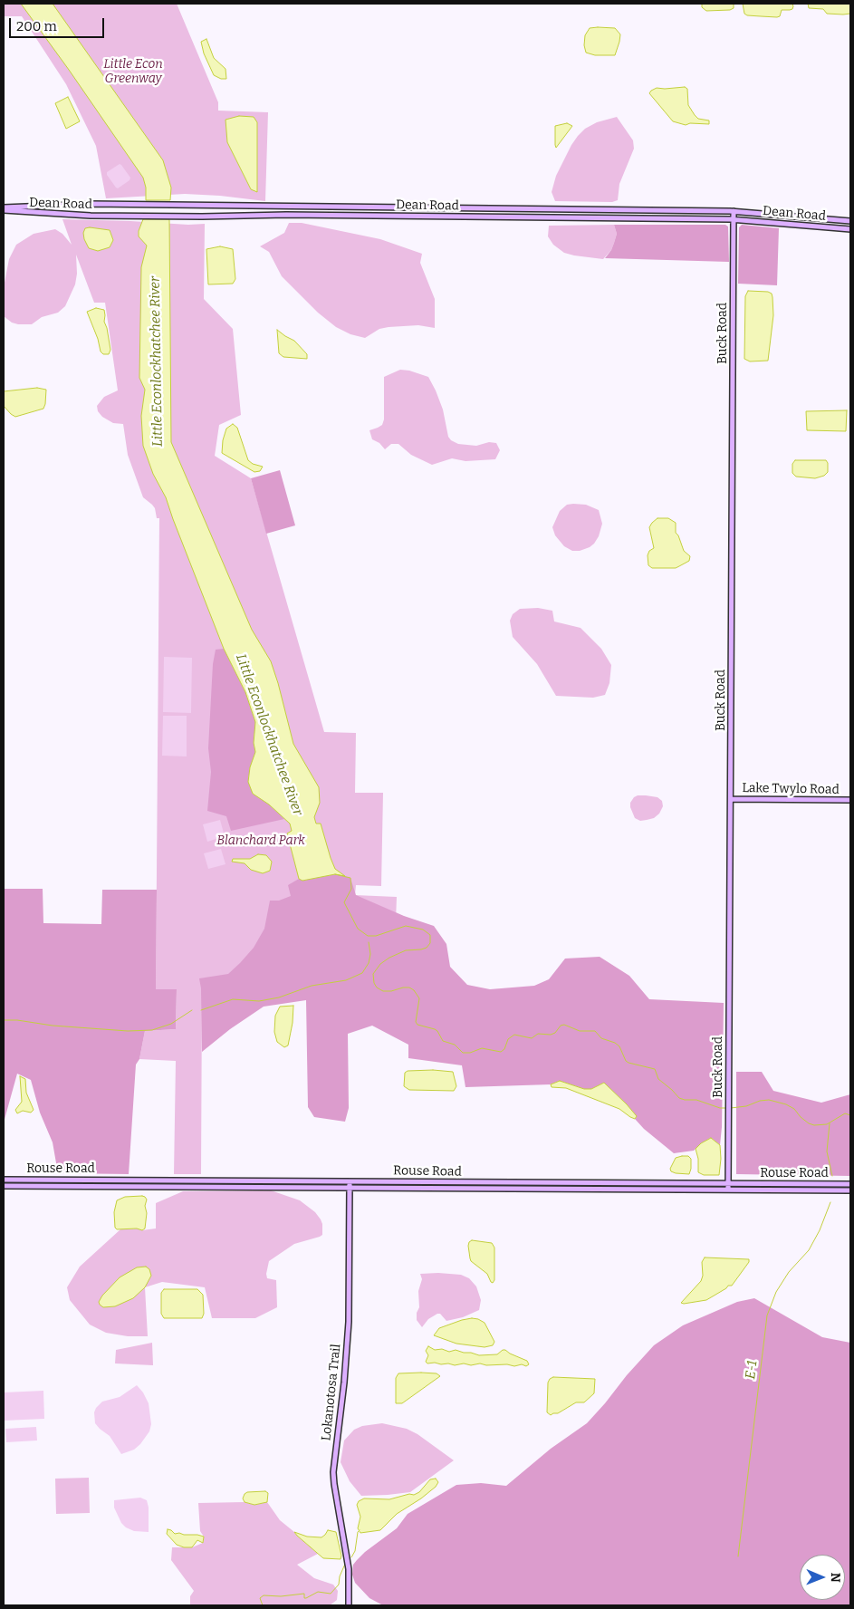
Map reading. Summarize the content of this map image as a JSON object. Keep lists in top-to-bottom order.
{
  "streets": {
    "street": [
      "Dean Road",
      "Buck Road",
      "Lake Twylo Road",
      "Rouse Road",
      "Lokanotosa Trail"
    ]
  },
  "crossings": [
    ["Dean Road", "Buck Road"],
    ["Buck Road", "Lake Twylo Road"],
    ["Buck Road", "Rouse Road"],
    ["Rouse Road", "Lokanotosa Trail"]
  ],
  "water": ["Little Econlockhatchee River", "E-1"],
  "parks": ["Little Econ Greenway", "Blanchard Park"],
  "scale_bar": "200 m",
  "north": "right"
}
